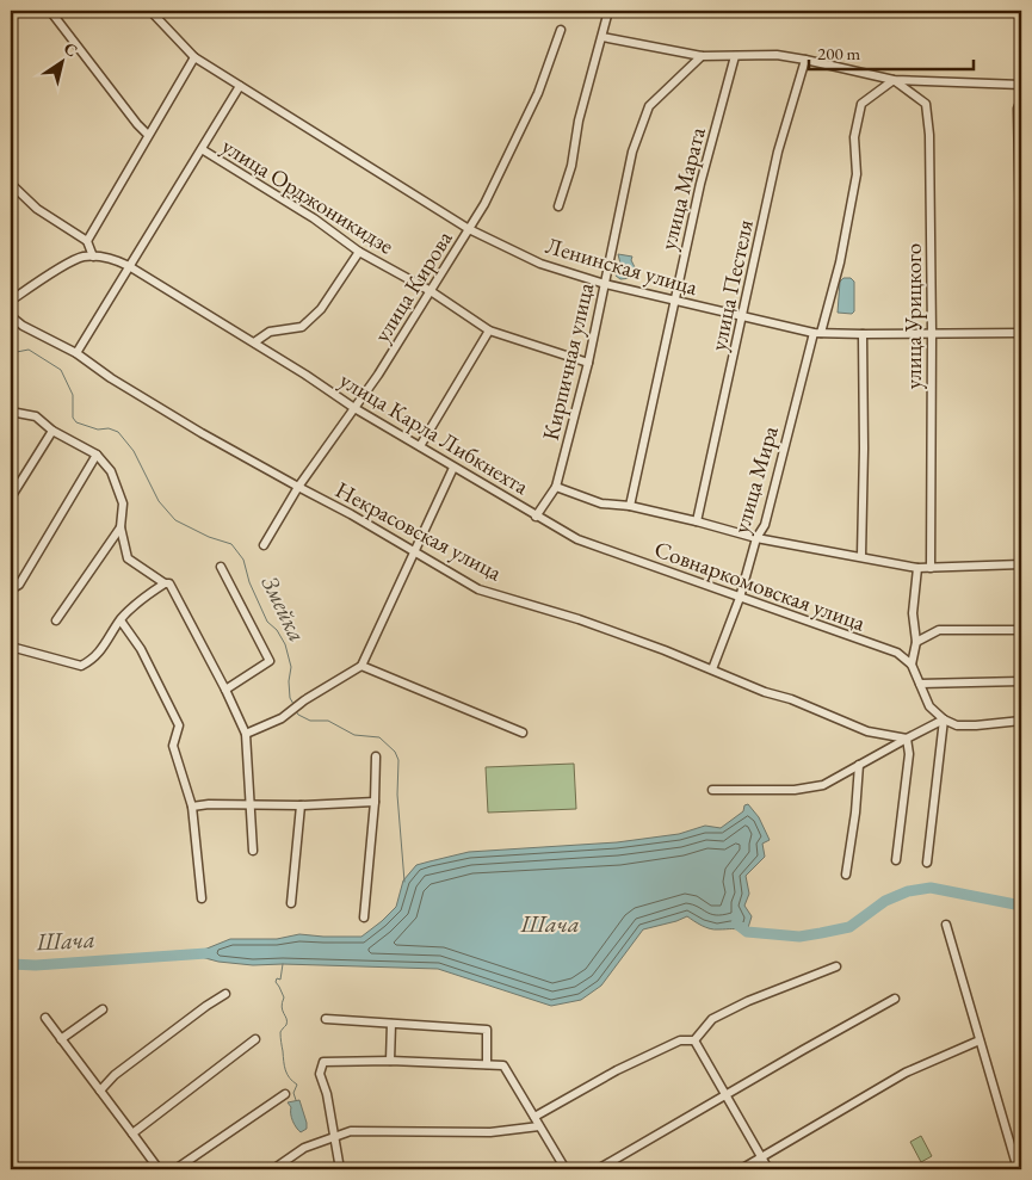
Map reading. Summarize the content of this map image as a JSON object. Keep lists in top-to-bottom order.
{
  "streets": {
    "street": [
      "улица Марата",
      "улица Орджоникидзе",
      "Ленинская улица",
      "улица Пестеля",
      "улица Кирова",
      "улица Урицкого",
      "Кирпичная улица",
      "улица Карла Либкнехта",
      "улица Мира",
      "Некрасовская улица",
      "Совнаркомовская улица"
    ]
  },
  "crossings": [
    ["улица Марата", "Ленинская улица"],
    ["улица Марата", "улица Карла Либкнехта"],
    ["улица Орджоникидзе", "улица Кирова"],
    ["улица Орджоникидзе", "Кирпичная улица"],
    ["Ленинская улица", "улица Пестеля"],
    ["Ленинская улица", "улица Кирова"],
    ["Ленинская улица", "улица Урицкого"],
    ["Ленинская улица", "Кирпичная улица"],
    ["Ленинская улица", "улица Мира"],
    ["улица Пестеля", "улица Карла Либкнехта"],
    ["улица Кирова", "улица Карла Либкнехта"],
    ["улица Кирова", "Некрасовская улица"],
    ["улица Урицкого", "улица Карла Либкнехта"],
    ["улица Урицкого", "улица Мира"],
    ["Кирпичная улица", "улица Карла Либкнехта"],
    ["улица Карла Либкнехта", "улица Мира"],
    ["улица Карла Либкнехта", "Совнаркомовская улица"],
    ["улица Мира", "Некрасовская улица"],
    ["улица Мира", "Совнаркомовская улица"]
  ],
  "water": ["Змейка", "Шача"],
  "scale_bar": "200 m",
  "north": "top right"
}
